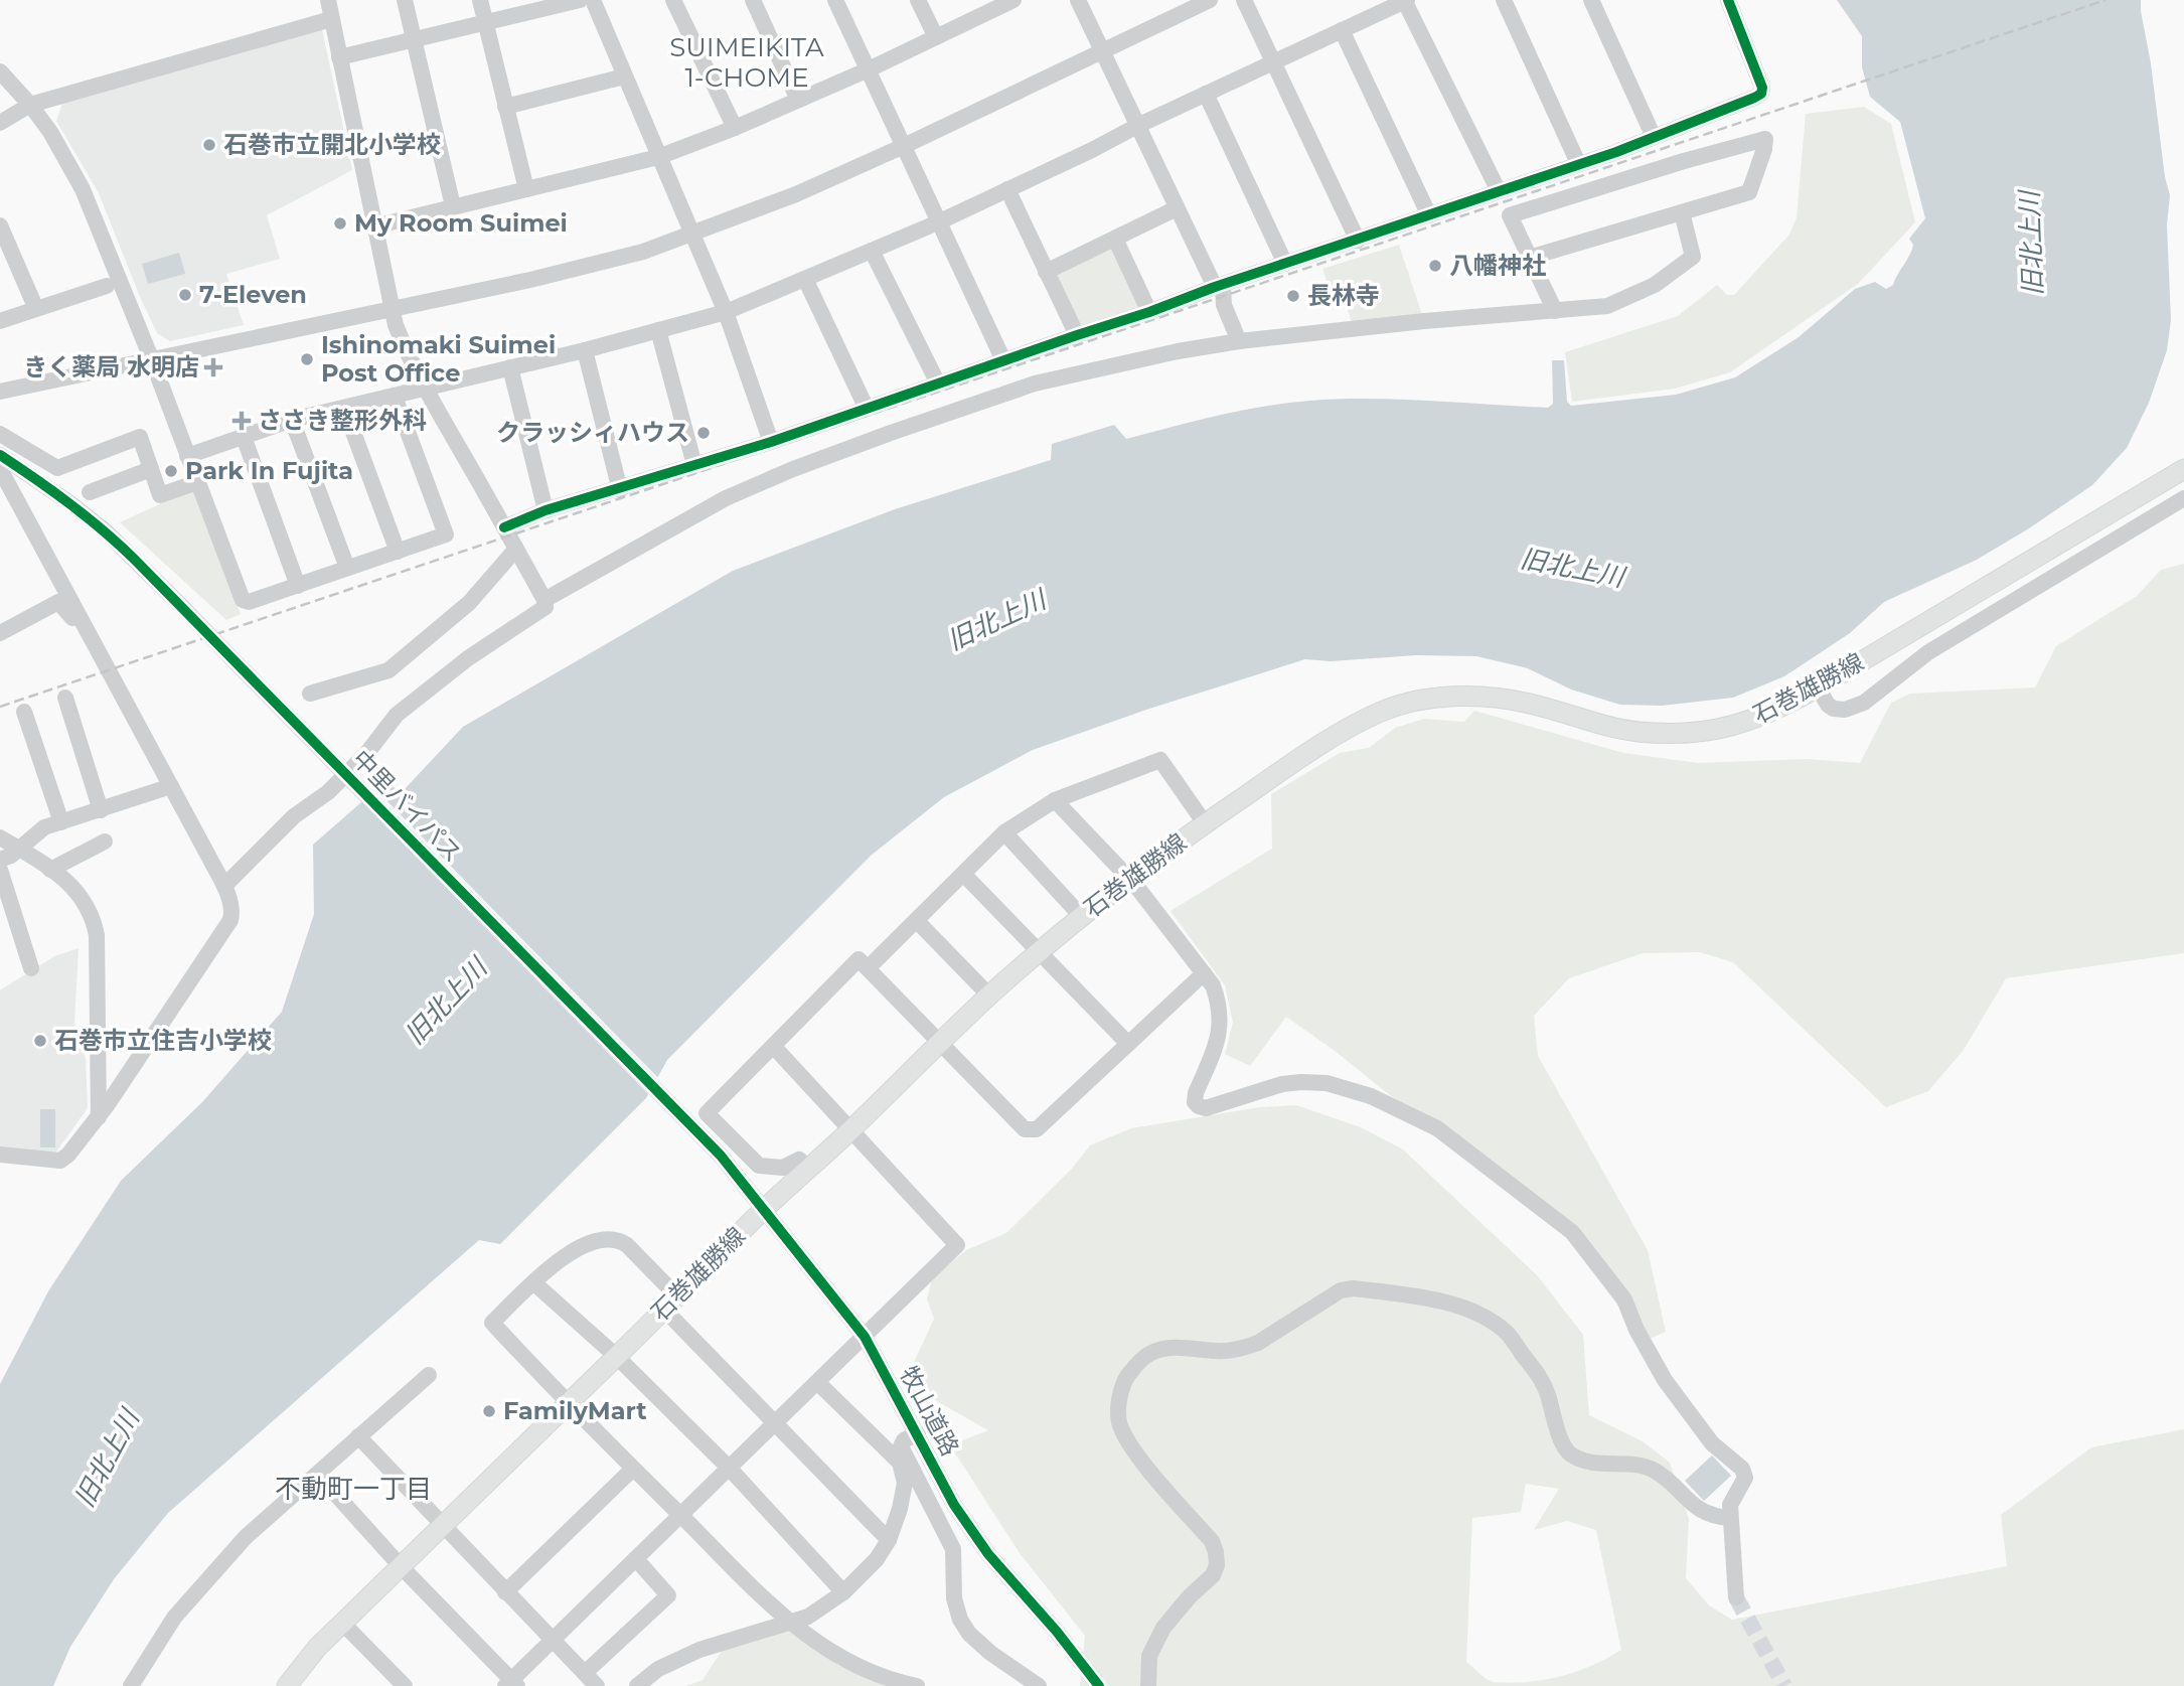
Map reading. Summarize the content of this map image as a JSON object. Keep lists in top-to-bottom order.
{
  "streets": {
    "main road": ["石巻雄勝線"],
    "street": ["中里バイパス", "牧山道路"]
  },
  "crossings": [
    ["石巻雄勝線", "中里バイパス"],
    ["石巻雄勝線", "牧山道路"],
    ["中里バイパス", "牧山道路"]
  ],
  "districts": ["SUIMEIKITA 1-CHOME", "不動町一丁目"],
  "water": ["旧北上川"],
  "places": {
    "other": [
      "石巻市立開北小学校",
      "My Room Suimei",
      "八幡神社",
      "7-Eleven",
      "長林寺",
      "Ishinomaki Suimei Post Office",
      "クラッシィハウス",
      "Park In Fujita",
      "石巻市立住吉小学校",
      "FamilyMart"
    ],
    "health": ["きく薬局 水明店", "ささき整形外科"]
  }
}
